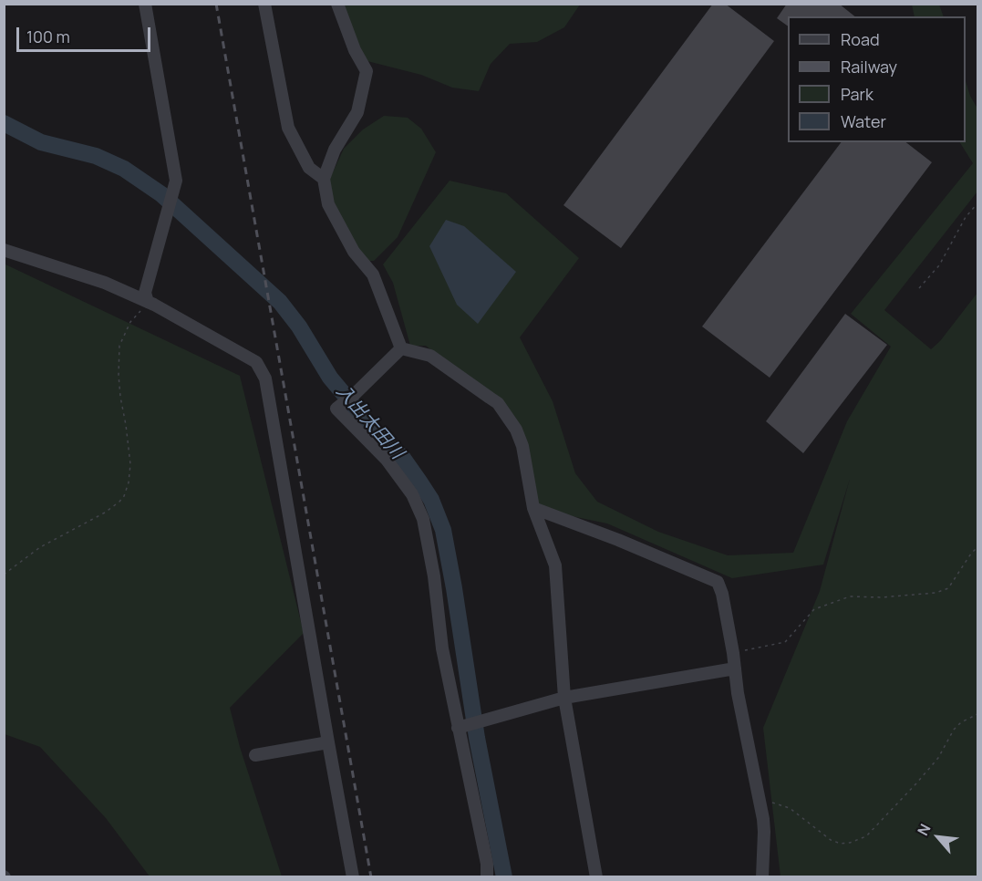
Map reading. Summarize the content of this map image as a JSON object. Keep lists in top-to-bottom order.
{
  "water": ["入出太田川"],
  "legend": [
    "Road",
    "Railway",
    "Park",
    "Water"
  ],
  "scale_bar": "100 m",
  "north": "top left"
}
